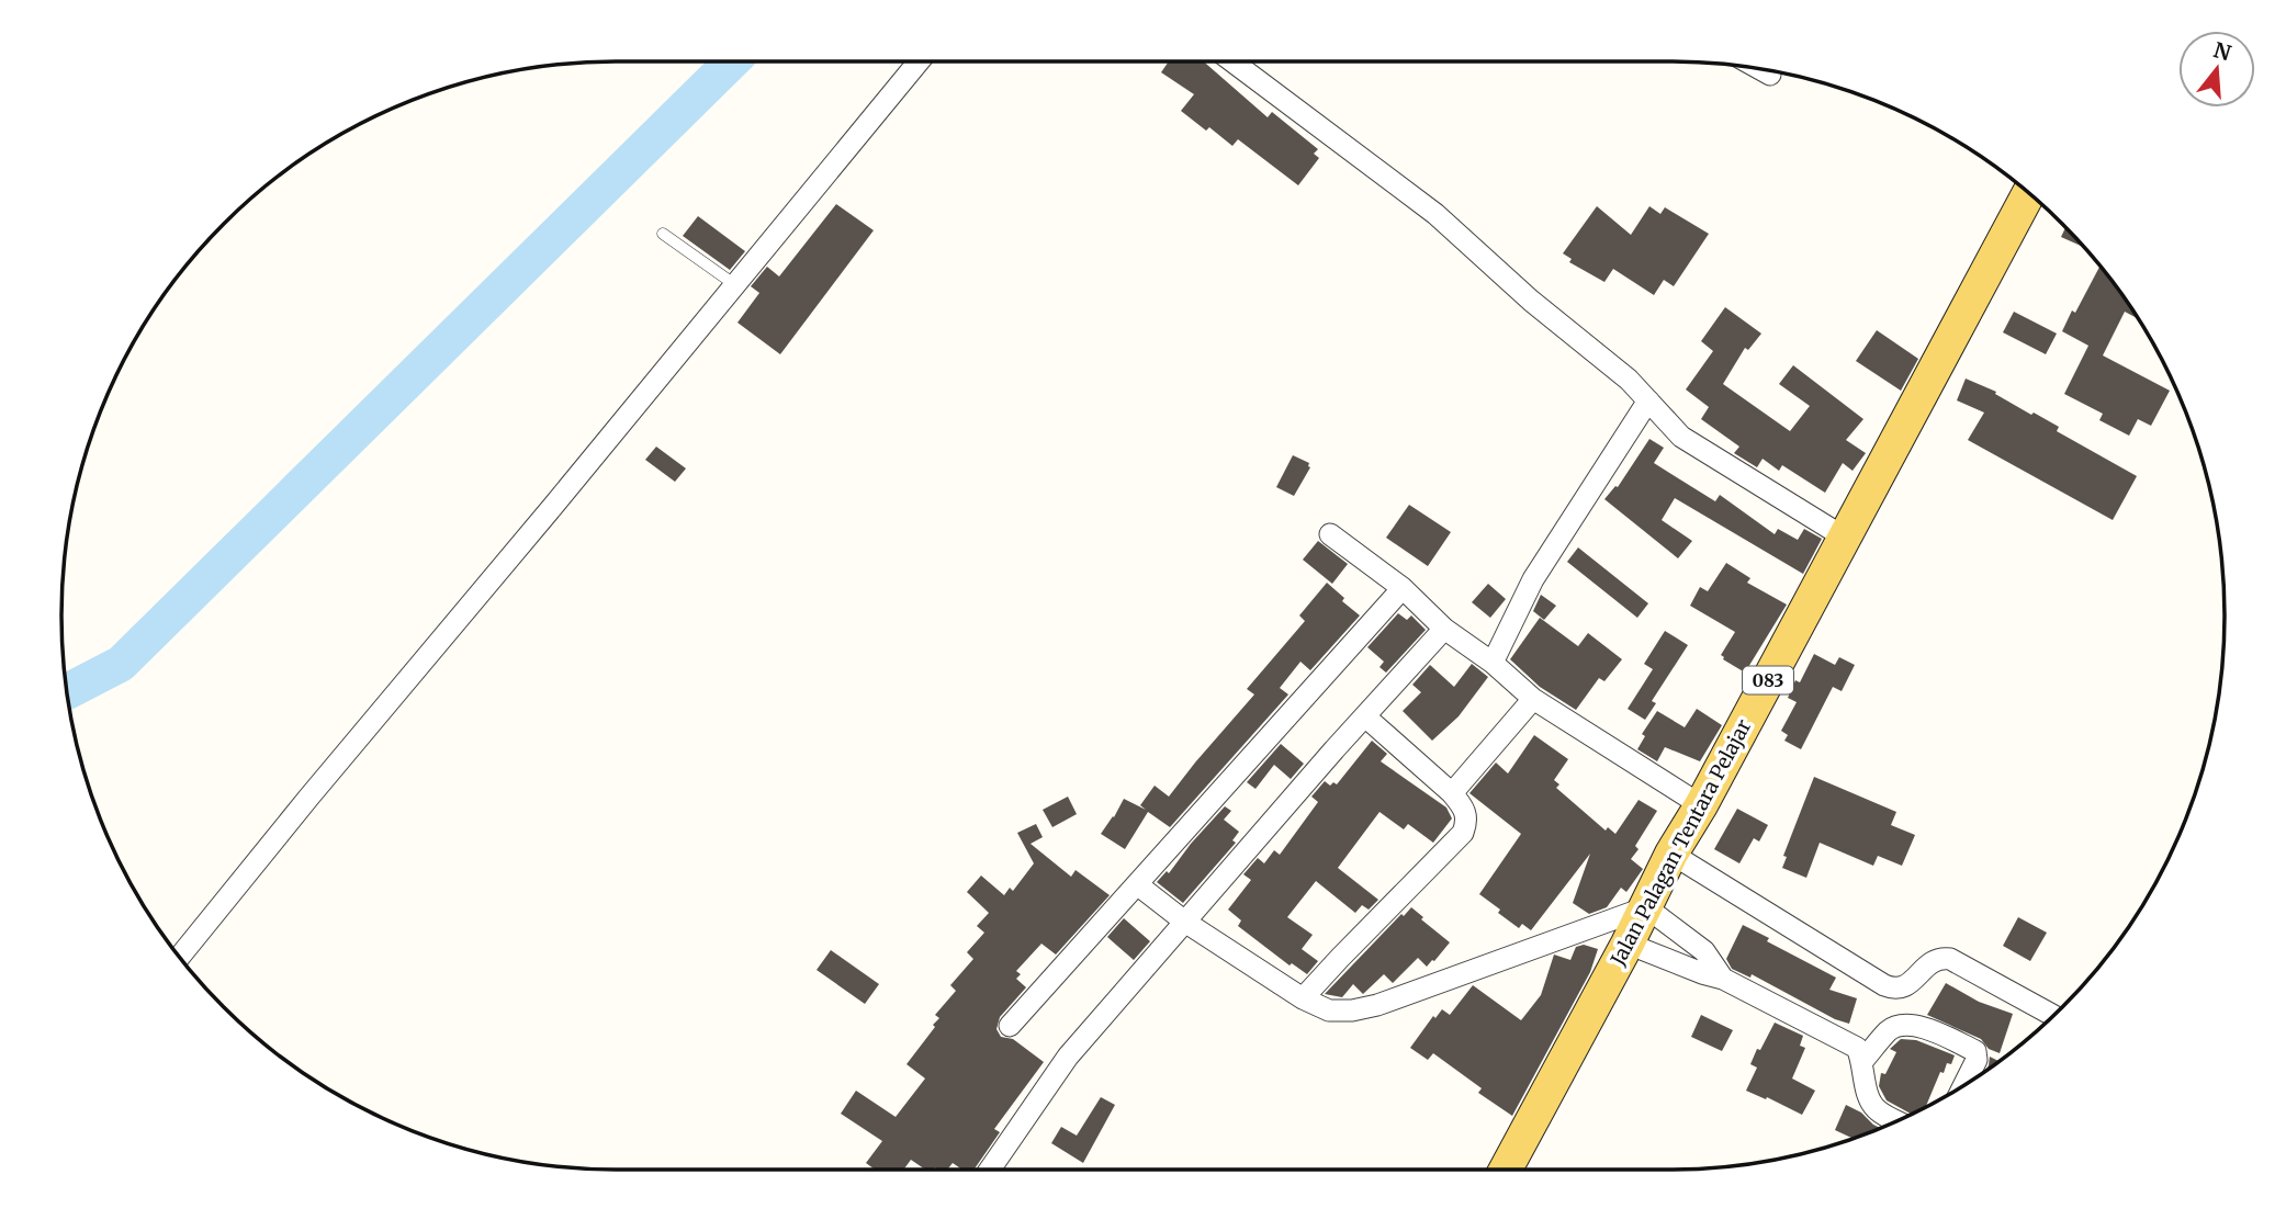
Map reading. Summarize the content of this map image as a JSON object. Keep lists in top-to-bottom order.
{
  "streets": {
    "main road": ["083", "Jalan Palagan Tentara Pelajar"]
  },
  "north": "top"
}
